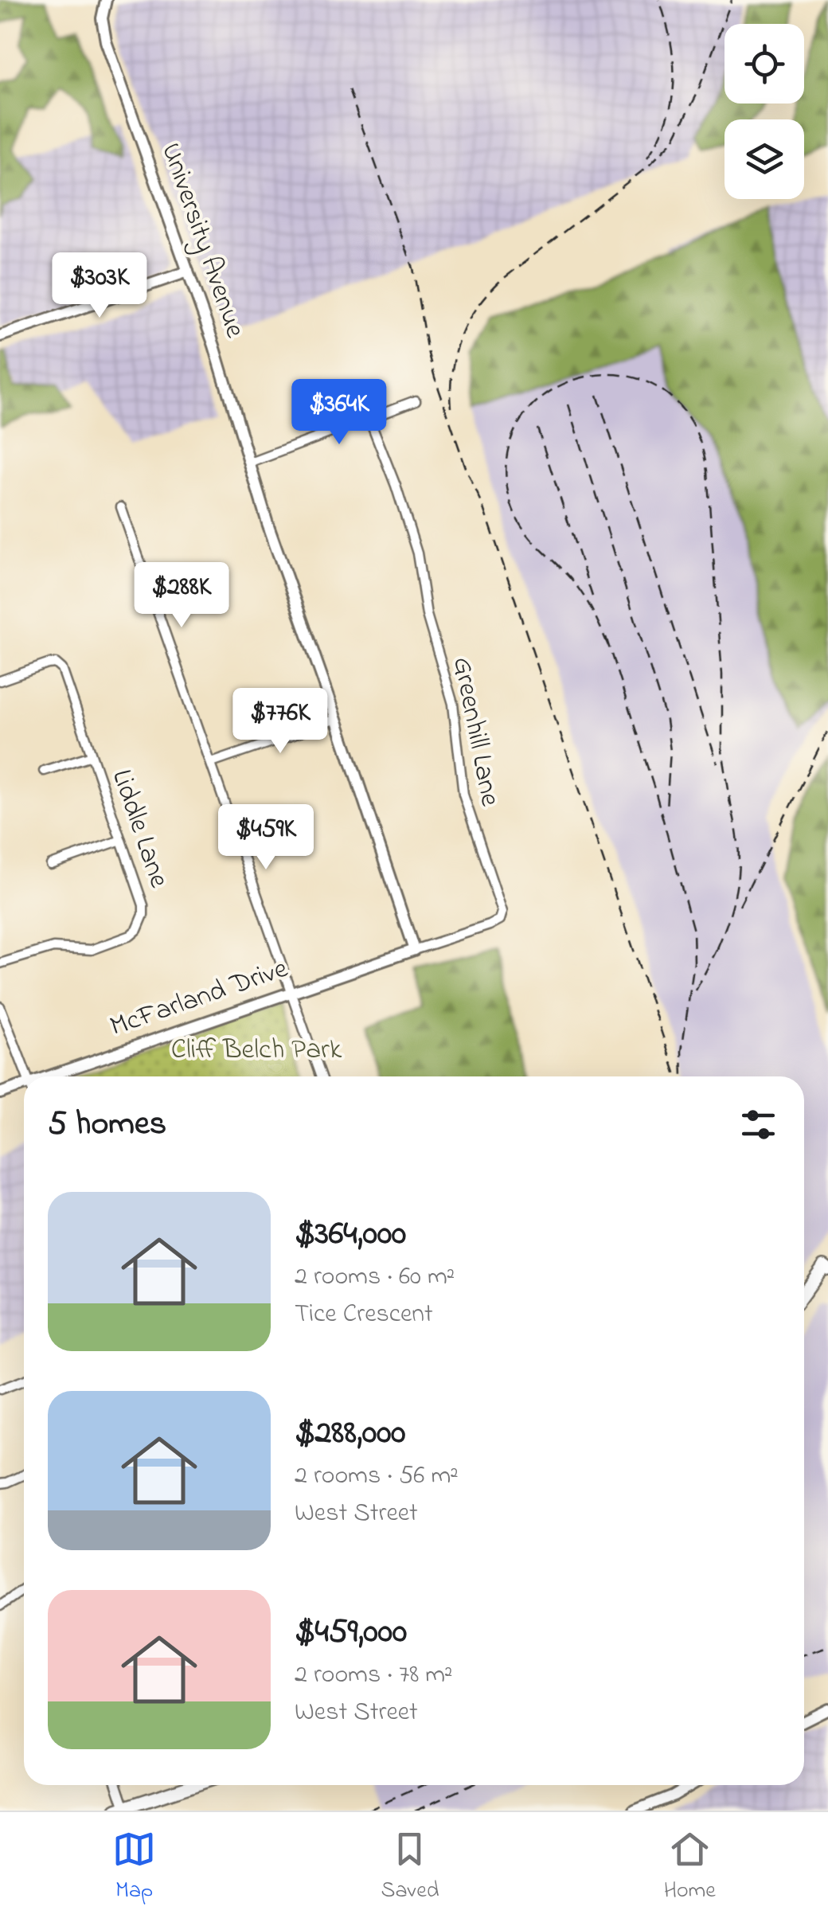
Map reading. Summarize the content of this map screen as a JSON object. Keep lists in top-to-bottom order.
{
  "streets": {
    "street": [
      "University Avenue",
      "Greenhill Lane",
      "Liddle Lane",
      "McFarland Drive"
    ]
  },
  "crossings": [
    ["University Avenue", "Greenhill Lane"],
    ["University Avenue", "McFarland Drive"],
    ["Greenhill Lane", "McFarland Drive"]
  ],
  "parks": ["Cliff Belch Park"],
  "page": {
    "price": [
      "$303K",
      "$364K",
      "$288K",
      "$776K",
      "$459K"
    ],
    "heading": "5 homes",
    "list": [
      {
        "name": "$364,000",
        "note": "2 rooms · 60 m² · Tice Crescent"
      },
      {
        "name": "$288,000",
        "note": "2 rooms · 56 m² · West Street"
      },
      {
        "name": "$459,000",
        "note": "2 rooms · 78 m² · West Street"
      }
    ],
    "tabs": ["Map", "Saved", "Home"]
  }
}
